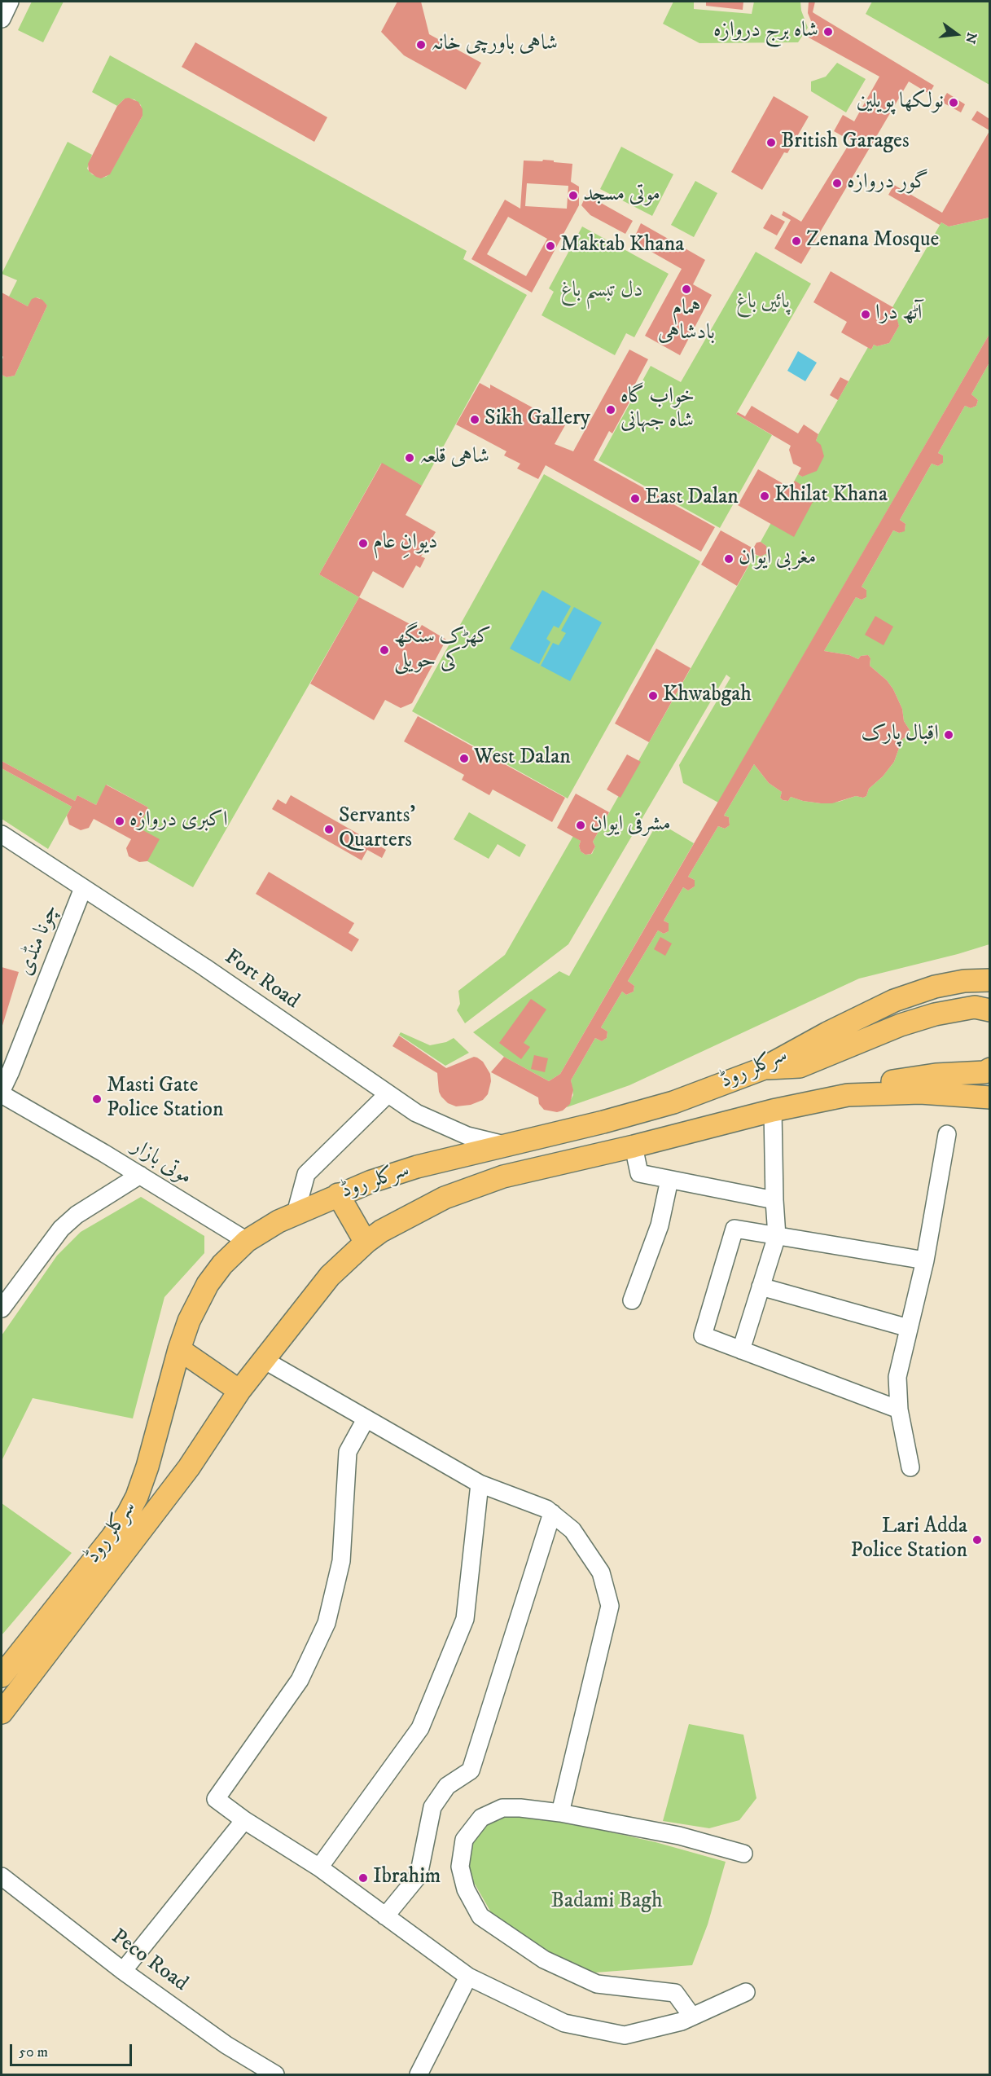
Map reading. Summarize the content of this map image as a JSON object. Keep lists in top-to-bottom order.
{
  "streets": {
    "main road": ["سرکلر روڈ"],
    "street": [
      "چونا منڈی",
      "Fort Road",
      "موتی بازار",
      "Peco Road"
    ]
  },
  "crossings": [
    ["چونا منڈی", "Fort Road"],
    ["Fort Road", "سرکلر روڈ"],
    ["سرکلر روڈ", "موتی بازار"]
  ],
  "parks": ["دل تبسم باغ", "پائیں باغ", "Badami Bagh"],
  "places": [
    "شاہ برج دروازہ",
    "شاہی باورچی خانہ",
    "نولکھا پویلین",
    "British Garages",
    "گور دروازہ",
    "موتی مسجد",
    "Zenana Mosque",
    "Maktab Khana",
    "ہمام بادشاہی",
    "آٹھ درا",
    "خواب گاہ شاہ جہانی",
    "Sikh Gallery",
    "شاہی قلعہ",
    "Khilat Khana",
    "East Dalan",
    "دیوانِ عام",
    "مغربی ایوان",
    "کھڑک سنگھ کی حویلی",
    "Khwabgah",
    "اقبال پارک",
    "West Dalan",
    "اکبری دروازہ",
    "مشرقی ایوان",
    "Servants' Quarters",
    "Masti Gate Police Station",
    "Lari Adda Police Station",
    "Ibrahim"
  ],
  "scale_bar": "50 m",
  "north": "right"
}
